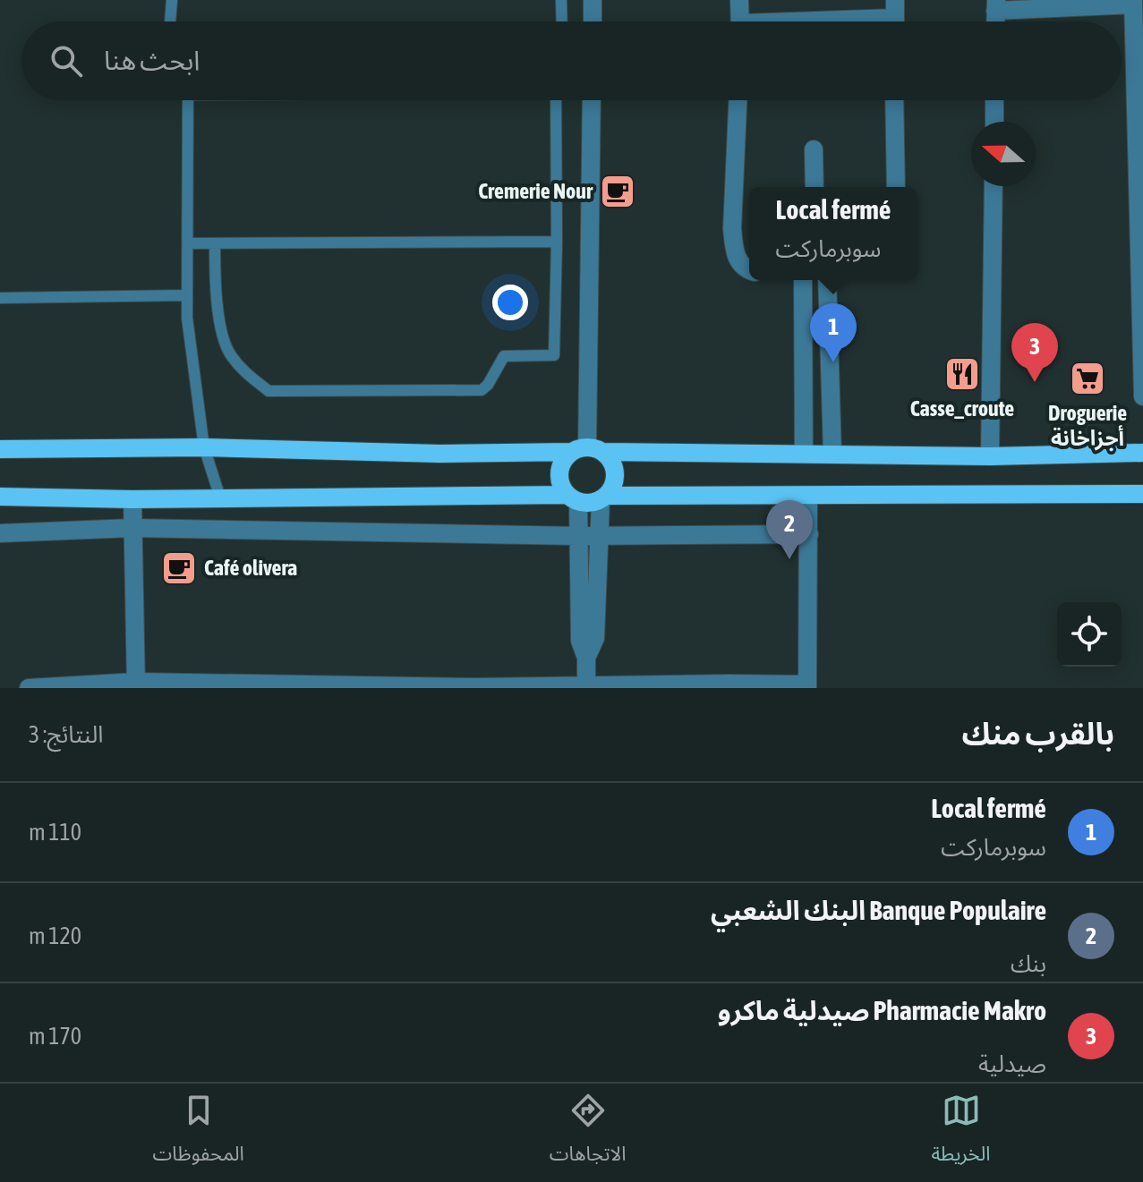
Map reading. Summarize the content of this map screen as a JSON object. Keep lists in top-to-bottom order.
{
  "places": {
    "cafe": ["Cremerie Nour", "Café olivera"],
    "restaurant": ["Casse_croute"],
    "supermarket": ["Droguerie أجزاخانة"]
  },
  "north": "left",
  "page": {
    "search": "ابحث هنا",
    "popup": ["Local fermé", "سوبرماركت"],
    "pins": ["1", "3", "2"],
    "heading": ["بالقرب منك", "النتائج: 3"],
    "list": [
      {
        "mark": "1",
        "name": "Local fermé",
        "note": "سوبرماركت",
        "value": "110 m"
      },
      {
        "mark": "2",
        "name": "Banque Populaire البنك الشعبي",
        "note": "بنك",
        "value": "120 m"
      },
      {
        "mark": "3",
        "name": "Pharmacie Makro صيدلية ماكرو",
        "note": "صيدلية",
        "value": "170 m"
      }
    ],
    "nav": ["الخريطة", "الاتجاهات", "المحفوظات"]
  }
}
